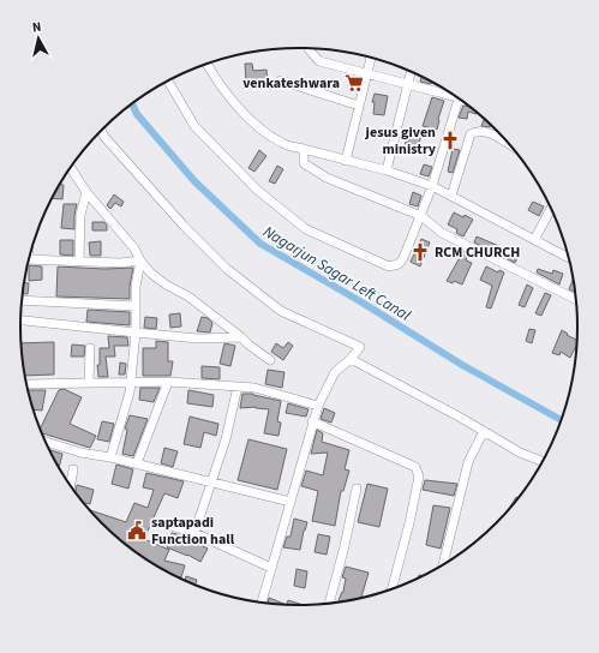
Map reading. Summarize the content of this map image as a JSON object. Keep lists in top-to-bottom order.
{
  "water": ["Nagarjun Sagar Left Canal"],
  "places": {
    "supermarket": ["venkateshwara"],
    "church": ["jesus given ministry", "RCM CHURCH"],
    "public building": ["saptapadi Function hall"]
  },
  "north": "top"
}
